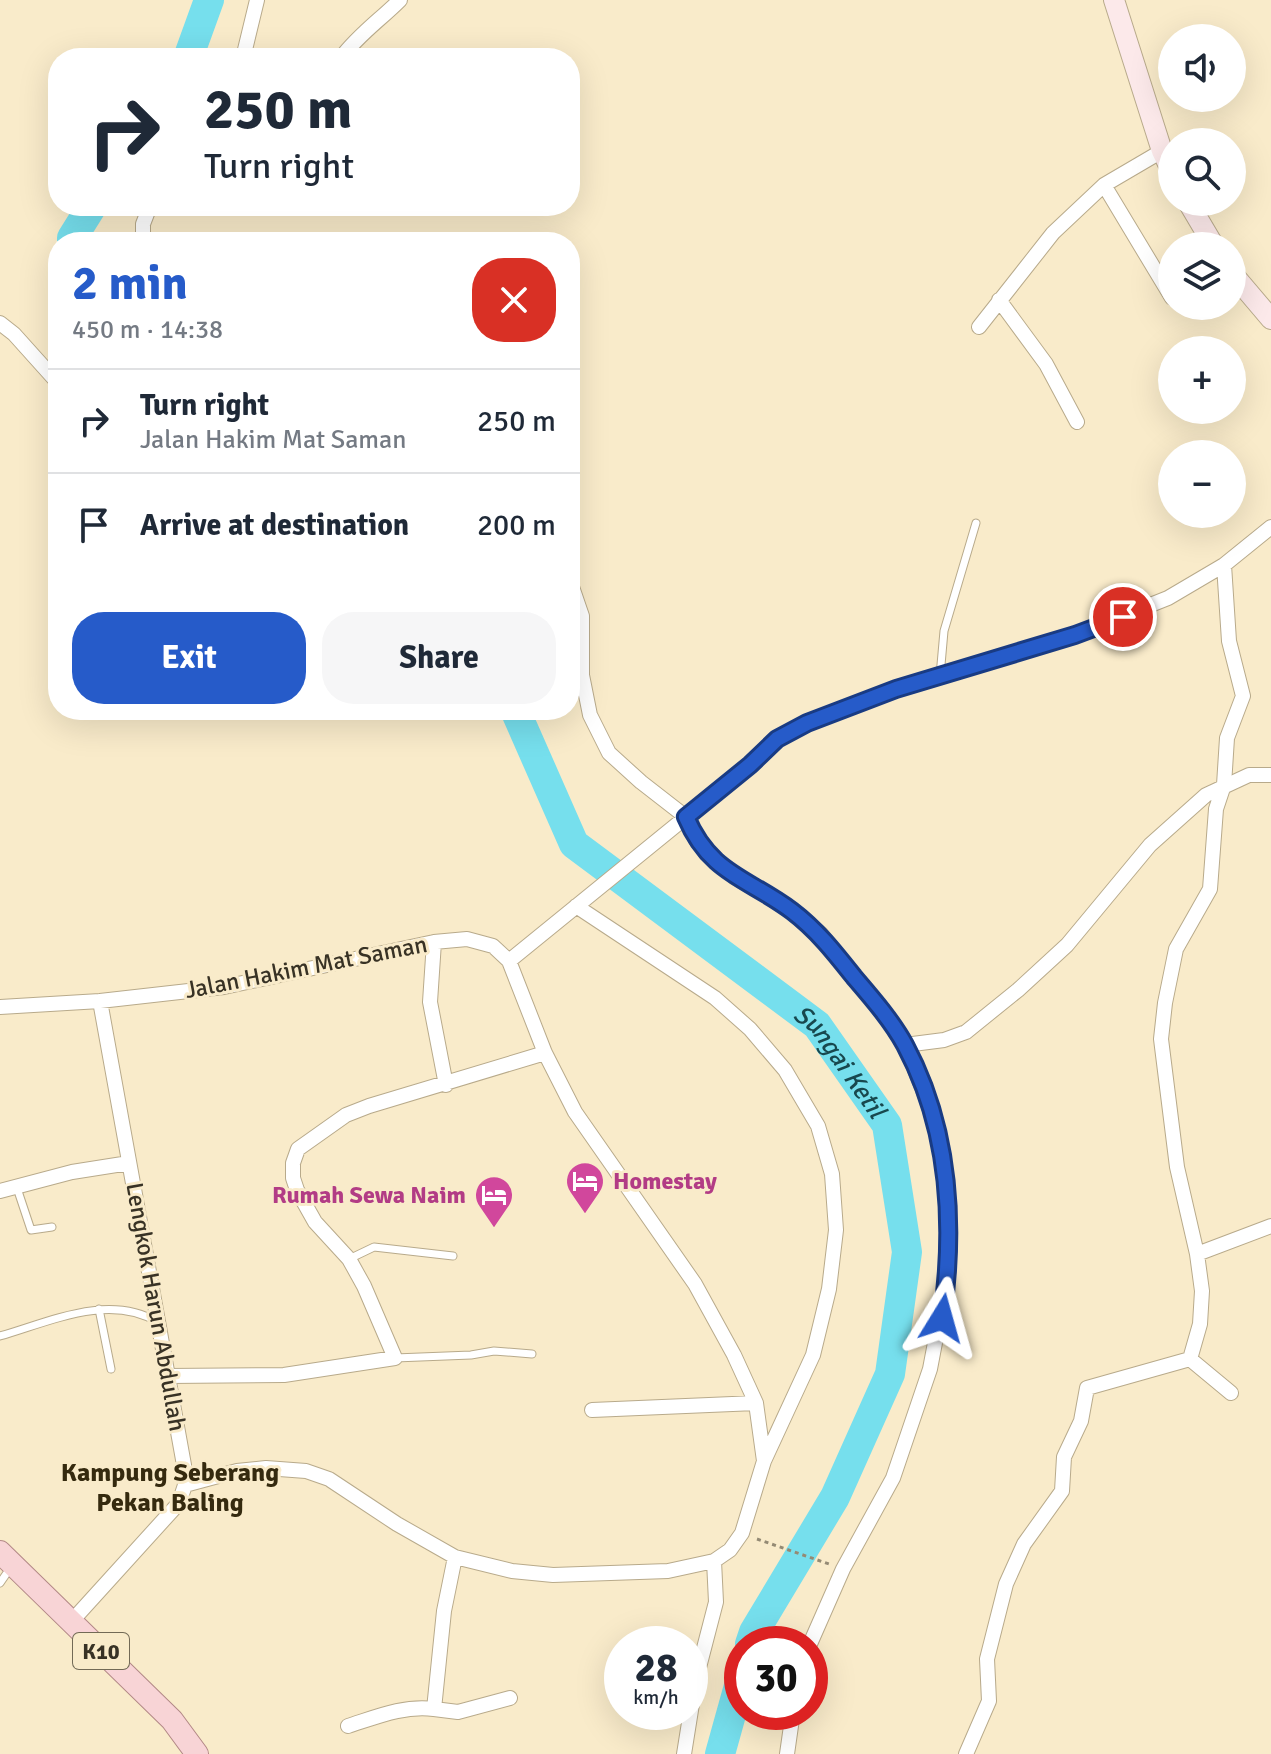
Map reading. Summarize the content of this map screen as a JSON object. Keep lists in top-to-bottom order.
{
  "streets": {
    "main road": ["K10"],
    "street": ["Jalan Hakim Mat Saman", "Lengkok Harun Abdullah"]
  },
  "crossings": [
    ["Jalan Hakim Mat Saman", "Lengkok Harun Abdullah"]
  ],
  "districts": ["Kampung Seberang Pekan Baling"],
  "water": ["Sungai Ketil"],
  "places": {
    "hotel": ["Homestay", "Rumah Sewa Naim"]
  },
  "page": {
    "map_buttons": ["+", "−"],
    "turn": ["250 m", "Turn right"],
    "heading": ["2 min", "450 m · 14:38"],
    "list": [
      {
        "name": "Turn right",
        "note": "Jalan Hakim Mat Saman",
        "value": "250 m"
      },
      {
        "name": "Arrive at destination",
        "value": "200 m"
      }
    ],
    "buttons": ["Exit", "Share"],
    "speed": "28 km/h",
    "limit": "30"
  }
}
